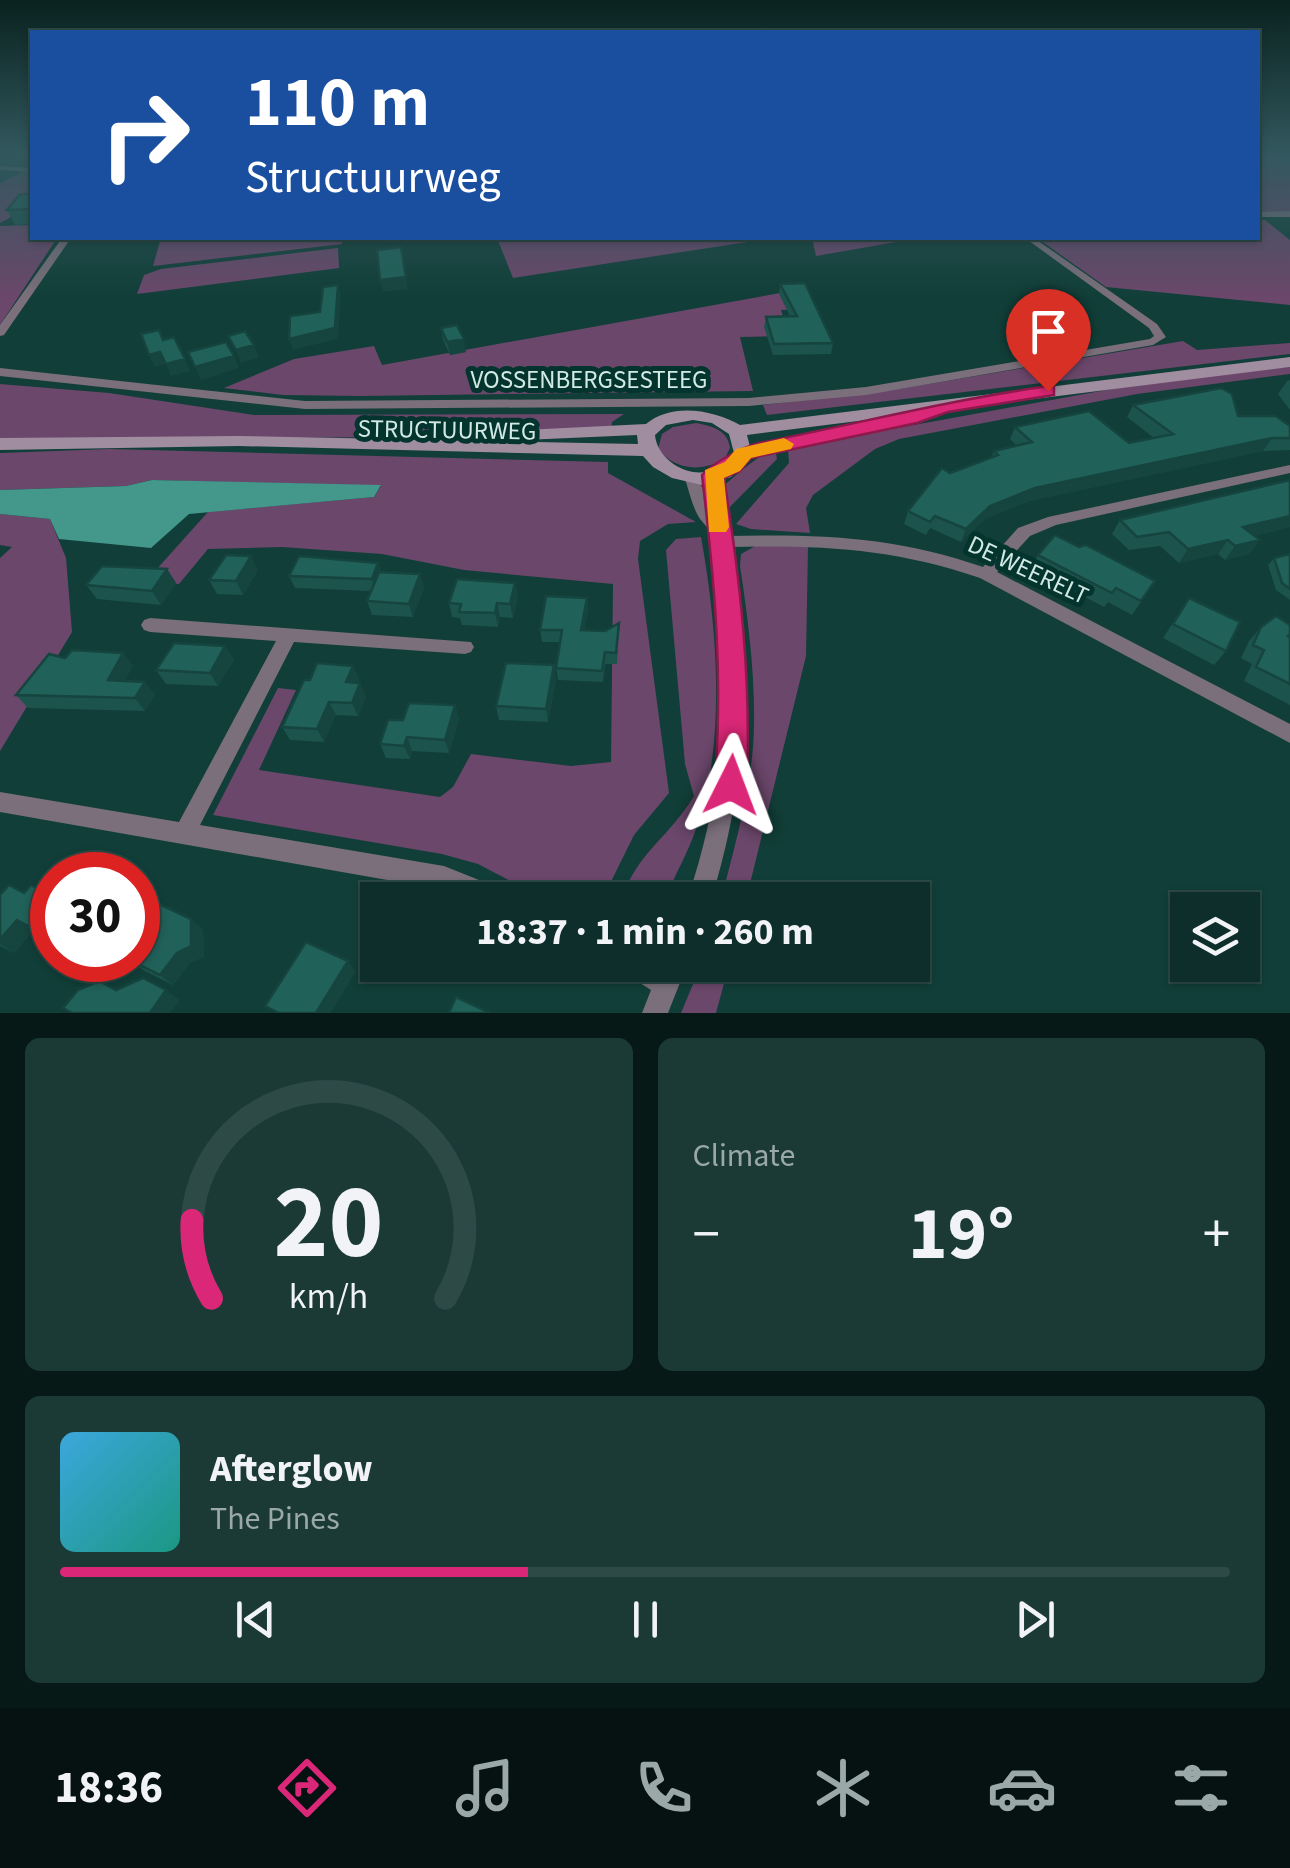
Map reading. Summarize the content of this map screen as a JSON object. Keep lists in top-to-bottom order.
{
  "streets": {
    "main road": ["STRUCTUURWEG"],
    "street": ["VOSSENBERGSESTEEG", "DE WEERELT"]
  },
  "page": {
    "turn": ["110 m", "Structuurweg"],
    "limit": "30",
    "trip": "18:37 · 1 min · 260 m",
    "tile": "Climate",
    "heat": ["−", "19°", "+"],
    "song": ["Afterglow", "The Pines"],
    "tabs": "18:36",
    "gauge": ["20", "km/h"]
  }
}
